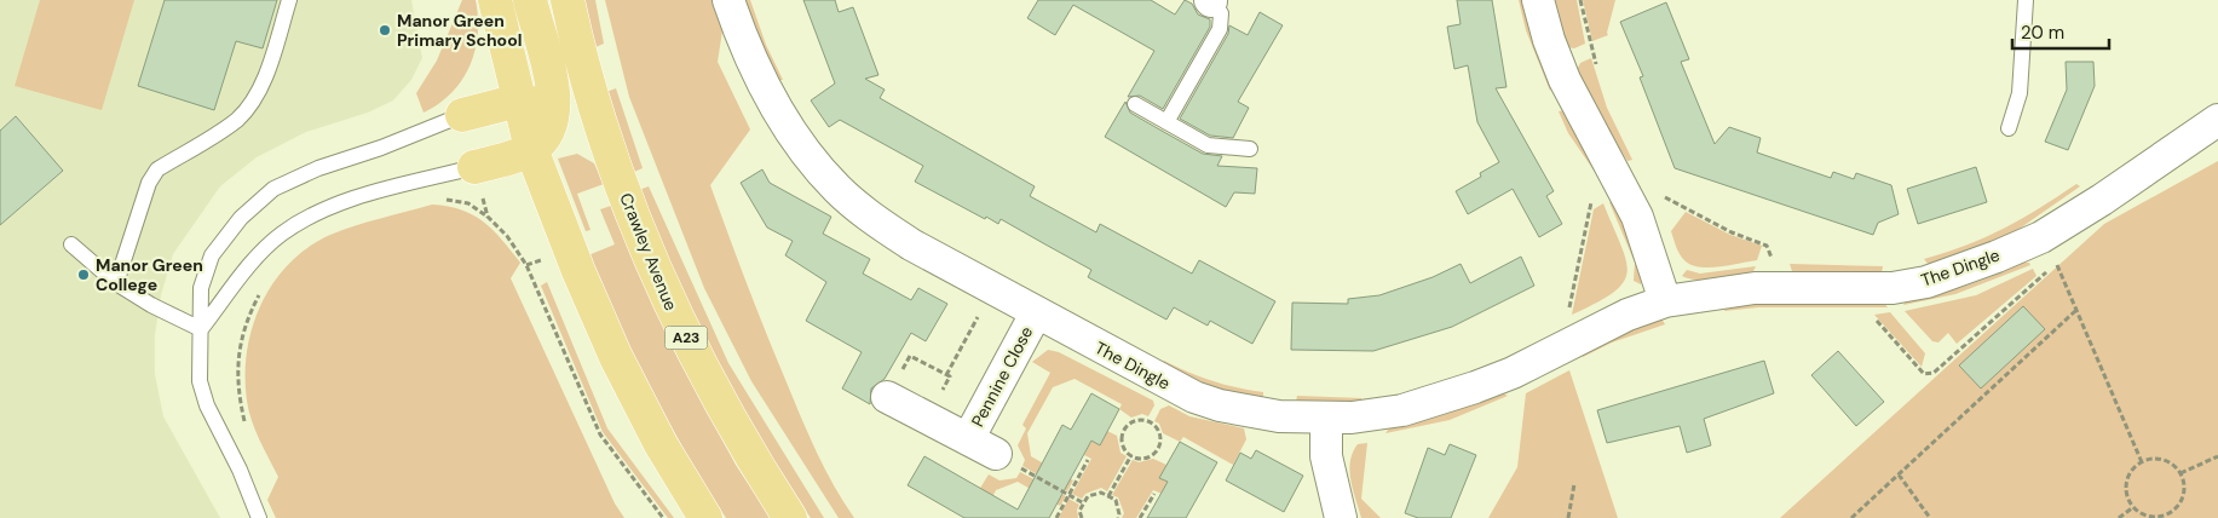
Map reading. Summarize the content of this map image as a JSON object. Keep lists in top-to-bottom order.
{
  "streets": {
    "main road": ["Crawley Avenue", "A23"],
    "street": ["The Dingle", "Pennine Close"]
  },
  "crossings": [
    ["The Dingle", "Pennine Close"]
  ],
  "places": ["Manor Green Primary School", "Manor Green College"],
  "scale_bar": "20 m"
}
